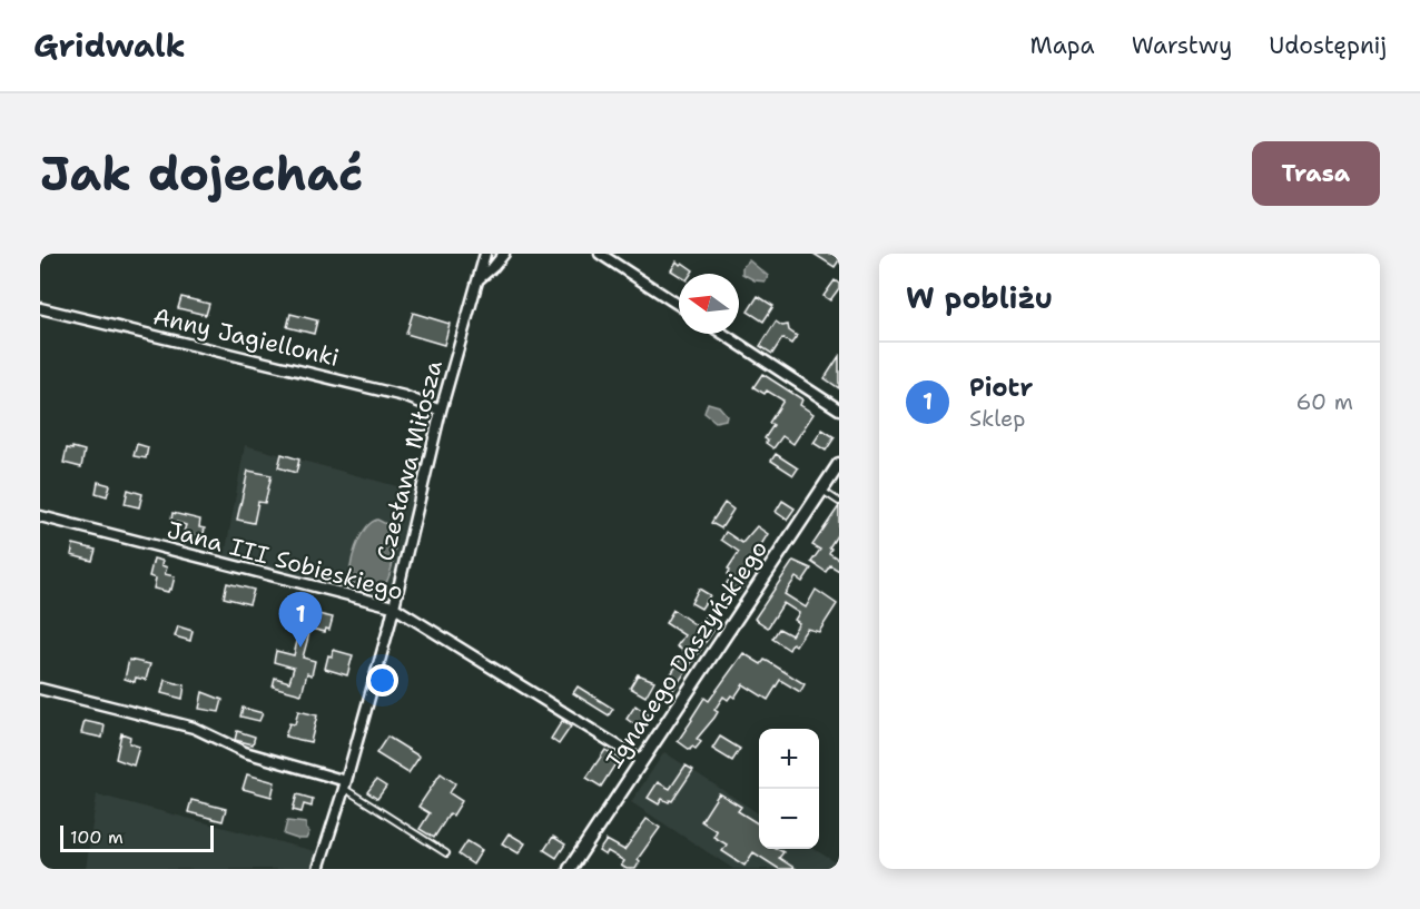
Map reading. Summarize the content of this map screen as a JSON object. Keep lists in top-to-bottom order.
{
  "streets": {
    "street": [
      "Anny Jagiellonki",
      "Czesława Miłosza",
      "Jana III Sobieskiego",
      "Ignacego Daszyńskiego"
    ]
  },
  "crossings": [
    ["Anny Jagiellonki", "Czesława Miłosza"],
    ["Czesława Miłosza", "Jana III Sobieskiego"],
    ["Jana III Sobieskiego", "Ignacego Daszyńskiego"]
  ],
  "scale_bar": "100 m",
  "north": "left",
  "page": {
    "header": "Gridwalk",
    "nav": ["Mapa", "Warstwy", "Udostępnij"],
    "buttons": "Trasa",
    "title": "Jak dojechać",
    "heading": "W pobliżu",
    "list": [
      {
        "mark": "1",
        "name": "Piotr",
        "note": "Sklep",
        "value": "60 m"
      }
    ],
    "pins": "1",
    "map_buttons": ["+", "−"],
    "scale": "100 m"
  }
}
